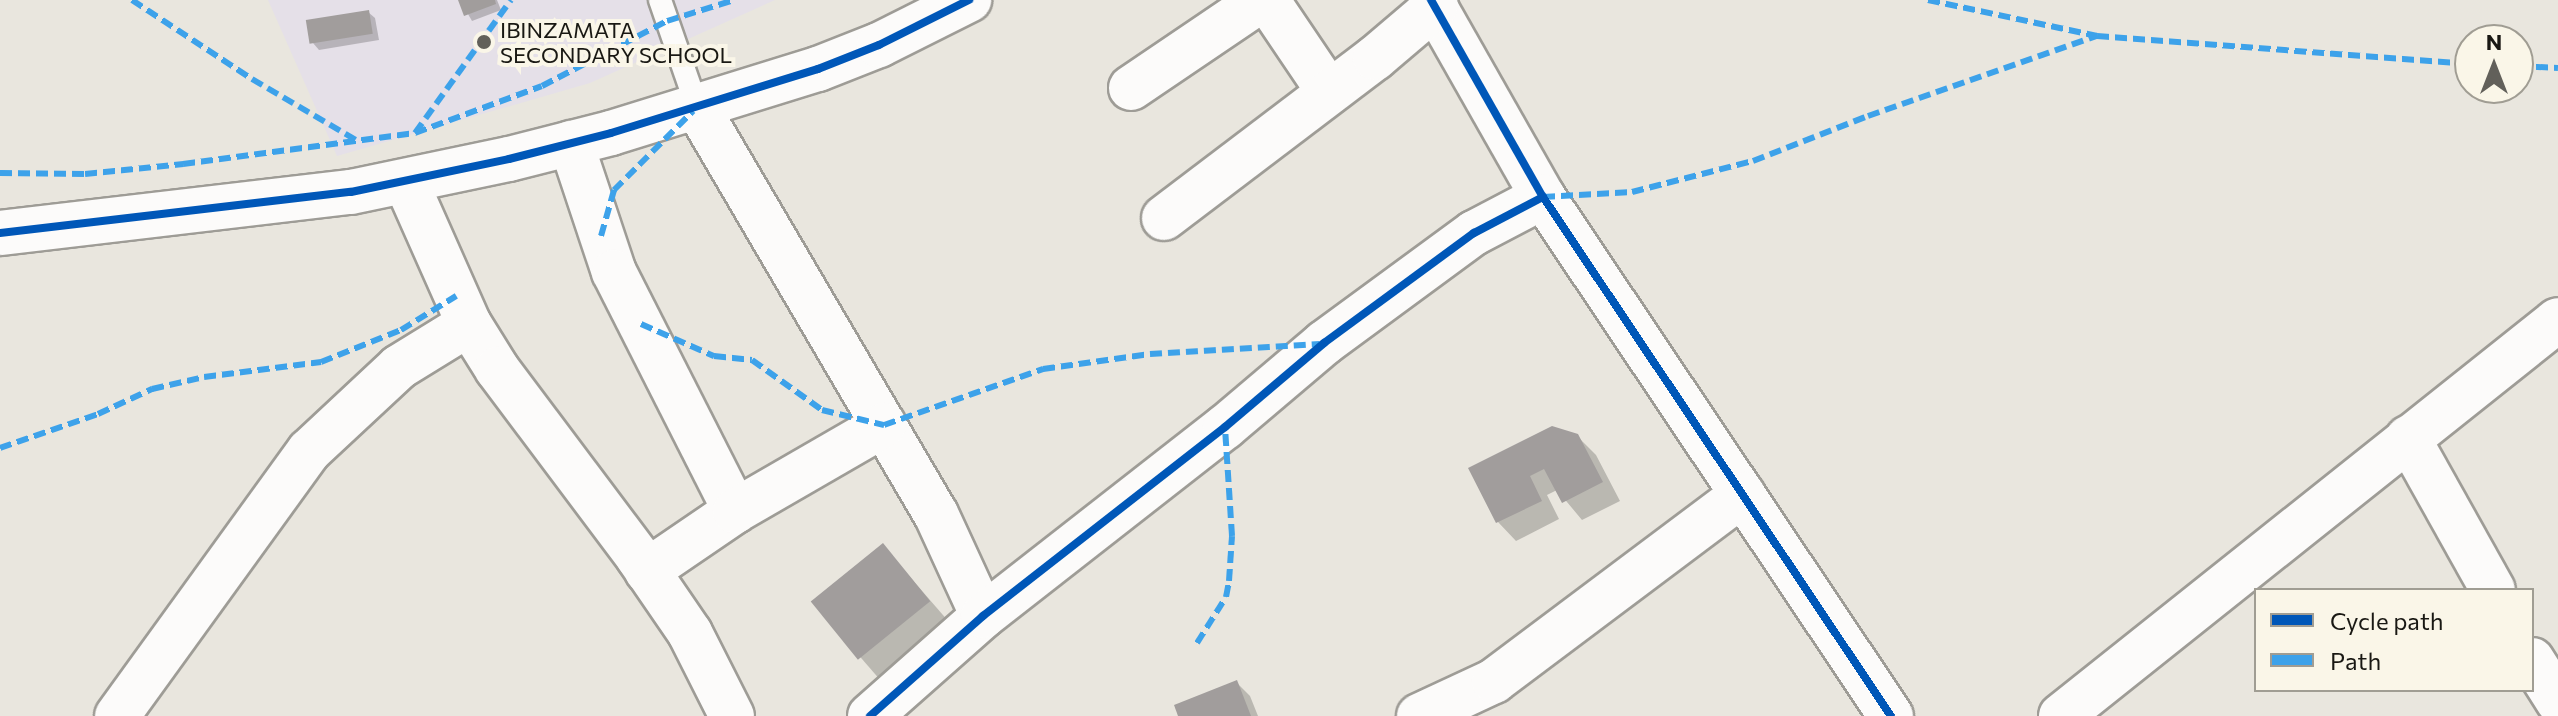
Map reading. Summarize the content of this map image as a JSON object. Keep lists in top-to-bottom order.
{
  "places": ["IBINZAMATA SECONDARY SCHOOL"],
  "legend": ["Cycle path", "Path"],
  "north": "top"
}
